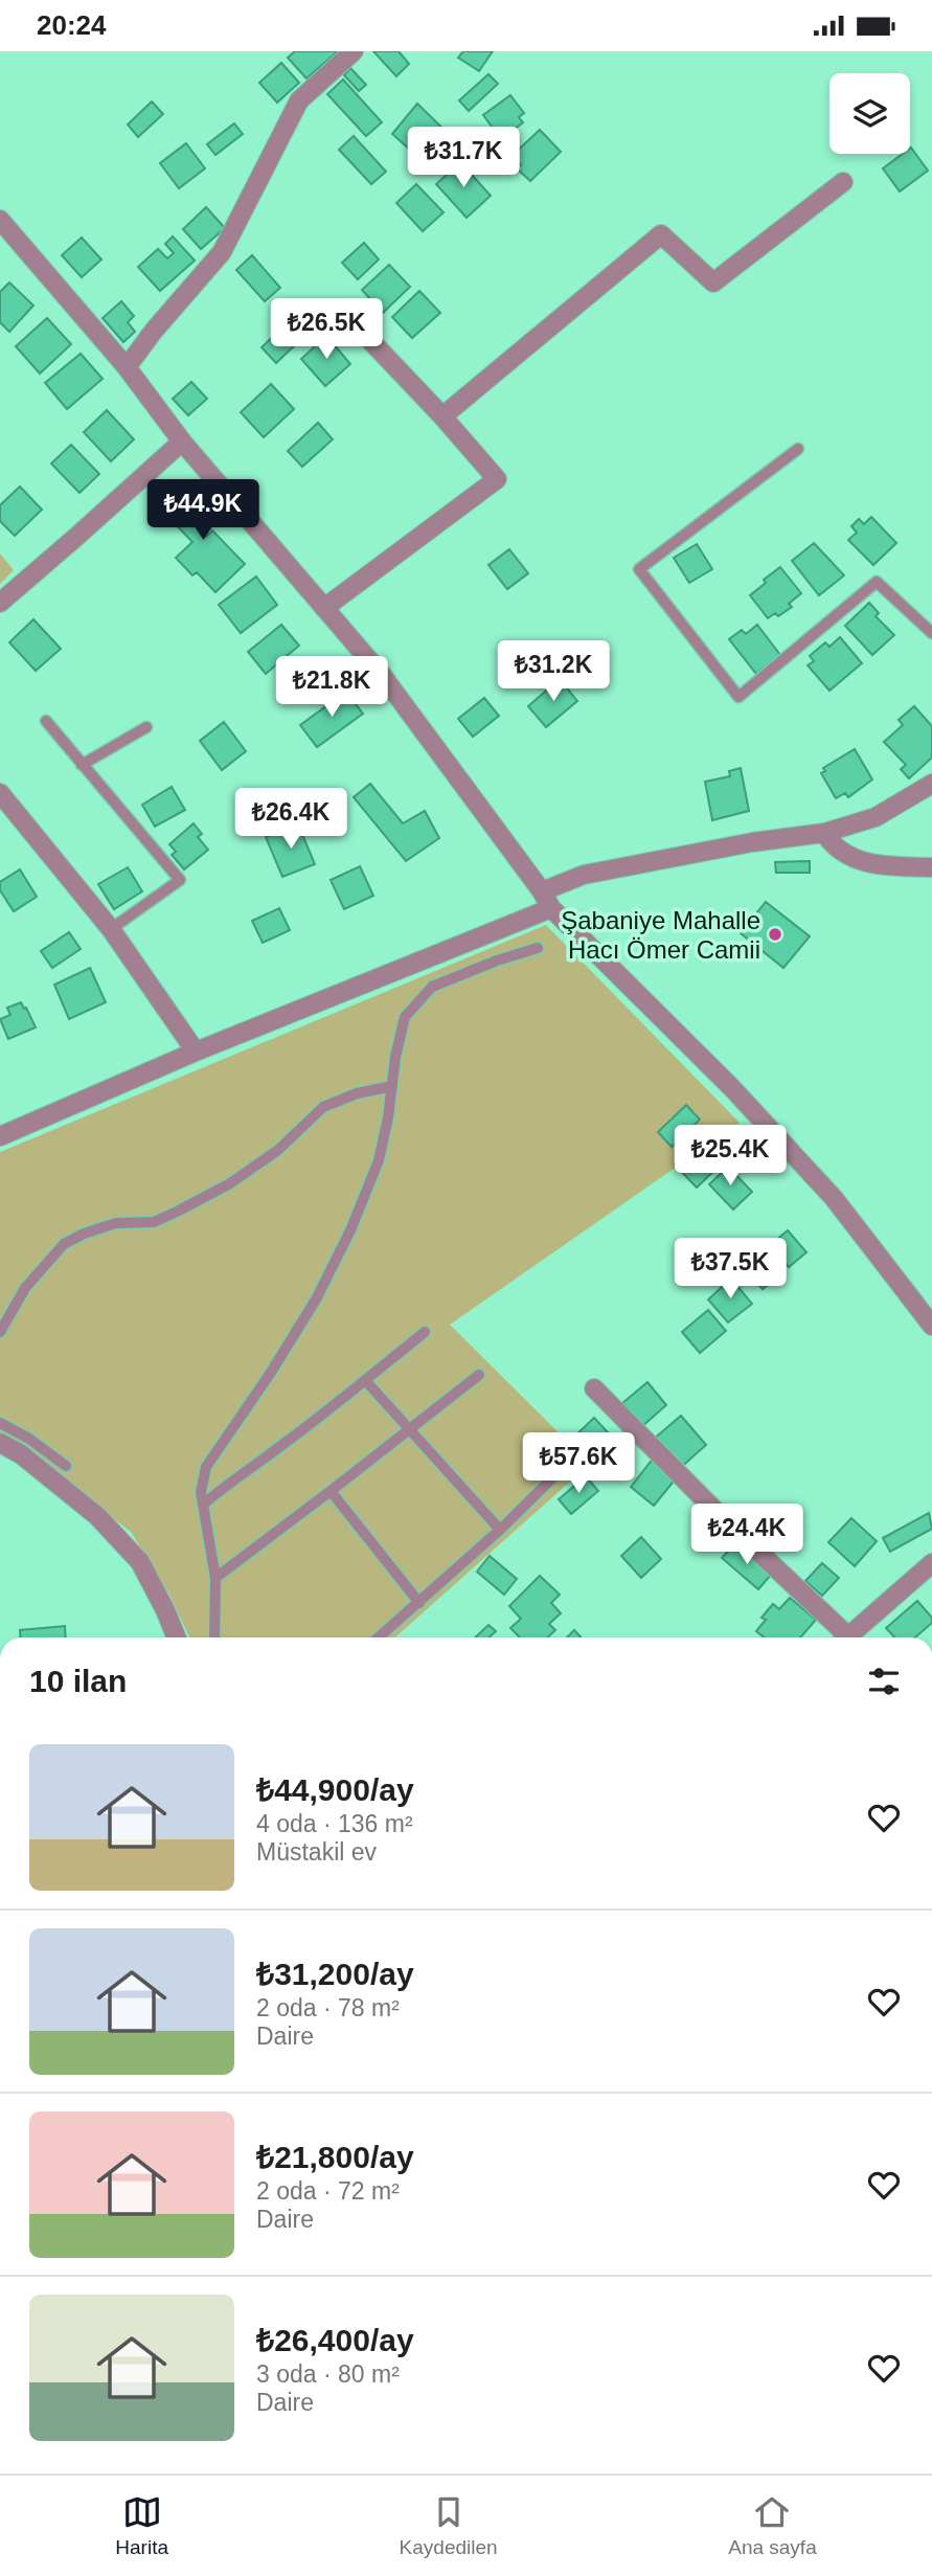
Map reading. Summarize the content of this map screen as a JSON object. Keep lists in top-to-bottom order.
{
  "places": ["Şabaniye Mahalle Hacı Ömer Camii"],
  "page": {
    "status": "20:24",
    "price": [
      "₺31.7K",
      "₺26.5K",
      "₺44.9K",
      "₺31.2K",
      "₺21.8K",
      "₺26.4K",
      "₺25.4K",
      "₺37.5K",
      "₺57.6K",
      "₺24.4K"
    ],
    "heading": "10 ilan",
    "list": [
      {
        "name": "₺44,900/ay",
        "note": "4 oda · 136 m² · Müstakil ev"
      },
      {
        "name": "₺31,200/ay",
        "note": "2 oda · 78 m² · Daire"
      },
      {
        "name": "₺21,800/ay",
        "note": "2 oda · 72 m² · Daire"
      },
      {
        "name": "₺26,400/ay",
        "note": "3 oda · 80 m² · Daire"
      }
    ],
    "tabs": ["Harita", "Kaydedilen", "Ana sayfa"]
  }
}
